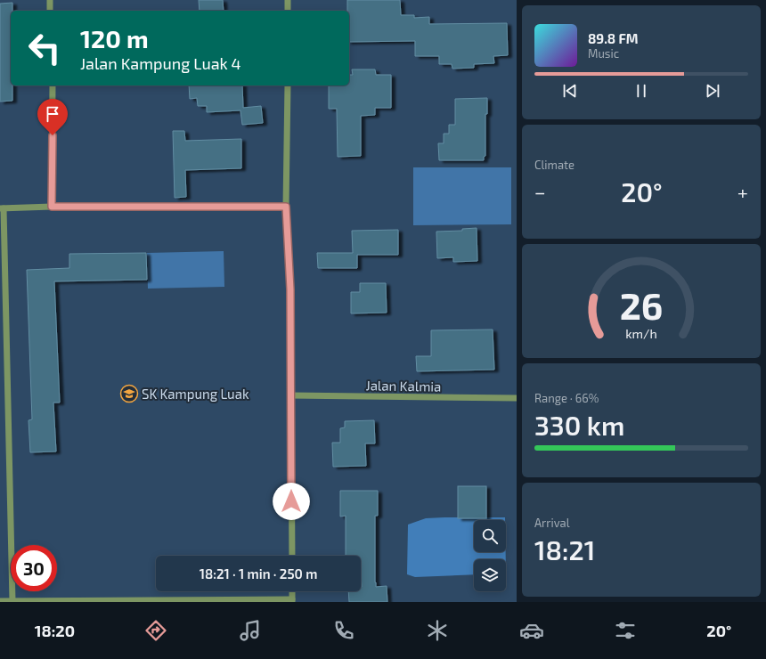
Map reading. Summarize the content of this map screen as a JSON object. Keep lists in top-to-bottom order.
{
  "streets": {
    "street": ["Jalan Kalmia"]
  },
  "places": {
    "school or university": ["SK Kampung Luak"]
  },
  "page": {
    "turn": ["120 m", "Jalan Kampung Luak 4"],
    "song": ["89.8 FM", "Music"],
    "tile": [
      "Climate",
      ["Range · 66%", "330 km"],
      ["Arrival", "18:21"]
    ],
    "heat": ["−", "20°", "+"],
    "limit": "30",
    "trip": "18:21 · 1 min · 250 m",
    "tabs": ["18:20", "20°"],
    "gauge": ["26", "km/h"]
  }
}
